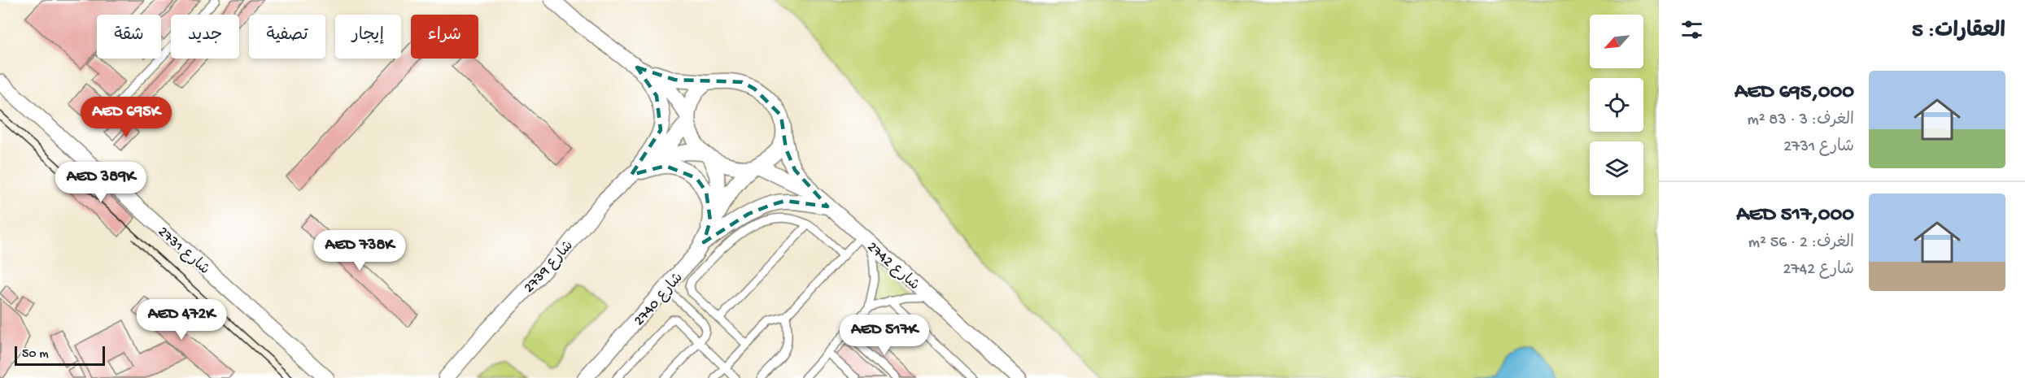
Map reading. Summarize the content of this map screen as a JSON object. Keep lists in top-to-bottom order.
{
  "streets": {
    "street": [
      "شارع 2731",
      "شارع 2742",
      "شارع 2739",
      "شارع 2740"
    ]
  },
  "crossings": [
    ["شارع 2742", "شارع 2739"],
    ["شارع 2742", "شارع 2740"],
    ["شارع 2739", "شارع 2740"]
  ],
  "scale_bar": "50 m",
  "north": "bottom left",
  "page": {
    "heading": "العقارات: 5",
    "chip": [
      "شراء",
      "إيجار",
      "تصفية",
      "جديد",
      "شقة"
    ],
    "list": [
      {
        "name": "AED 695,000",
        "note": "الغرف: 3 · 83 m² · شارع 2731"
      },
      {
        "name": "AED 517,000",
        "note": "الغرف: 2 · 56 m² · شارع 2742"
      }
    ],
    "price": [
      "AED 695K",
      "AED 389K",
      "AED 738K",
      "AED 472K",
      "AED 517K"
    ],
    "scale": "50 m"
  }
}
